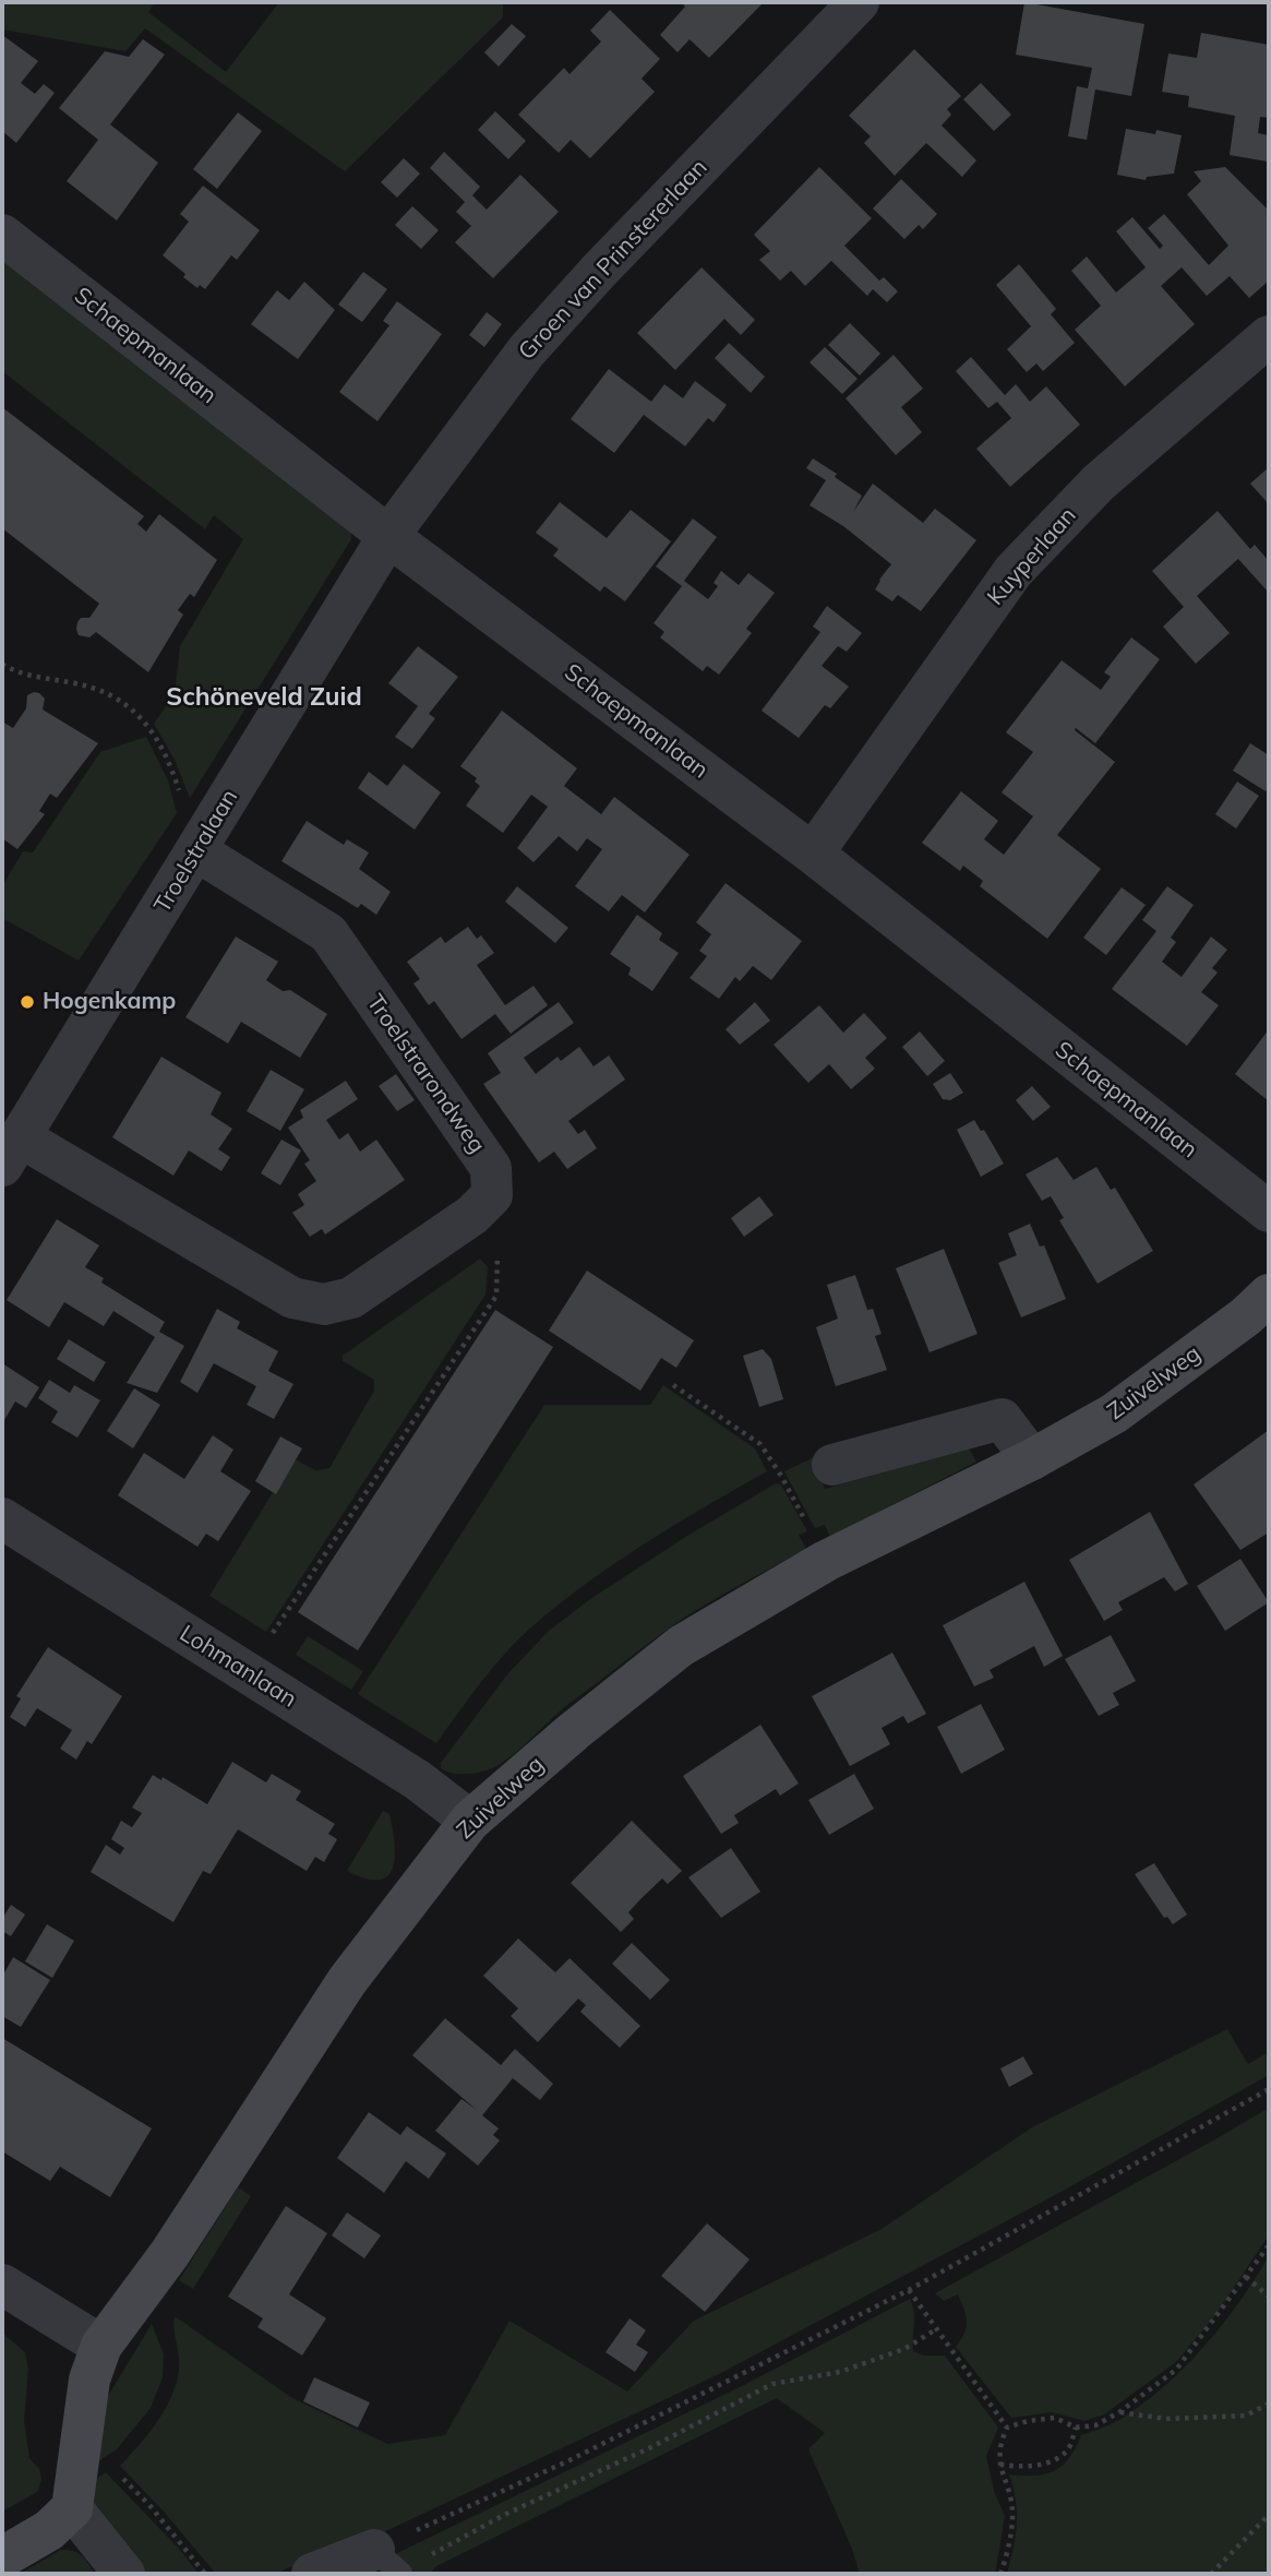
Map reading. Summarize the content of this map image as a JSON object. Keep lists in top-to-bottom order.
{
  "streets": {
    "street": [
      "Groen van Prinstererlaan",
      "Schaepmanlaan",
      "Kuyperlaan",
      "Troelstralaan",
      "Troelstrarondweg",
      "Zuivelweg",
      "Lohmanlaan"
    ]
  },
  "crossings": [
    ["Groen van Prinstererlaan", "Schaepmanlaan"],
    ["Groen van Prinstererlaan", "Troelstralaan"],
    ["Schaepmanlaan", "Kuyperlaan"],
    ["Schaepmanlaan", "Troelstralaan"],
    ["Troelstralaan", "Troelstrarondweg"],
    ["Zuivelweg", "Lohmanlaan"]
  ],
  "districts": ["Schöneveld Zuid"],
  "places": ["Hogenkamp"]
}
